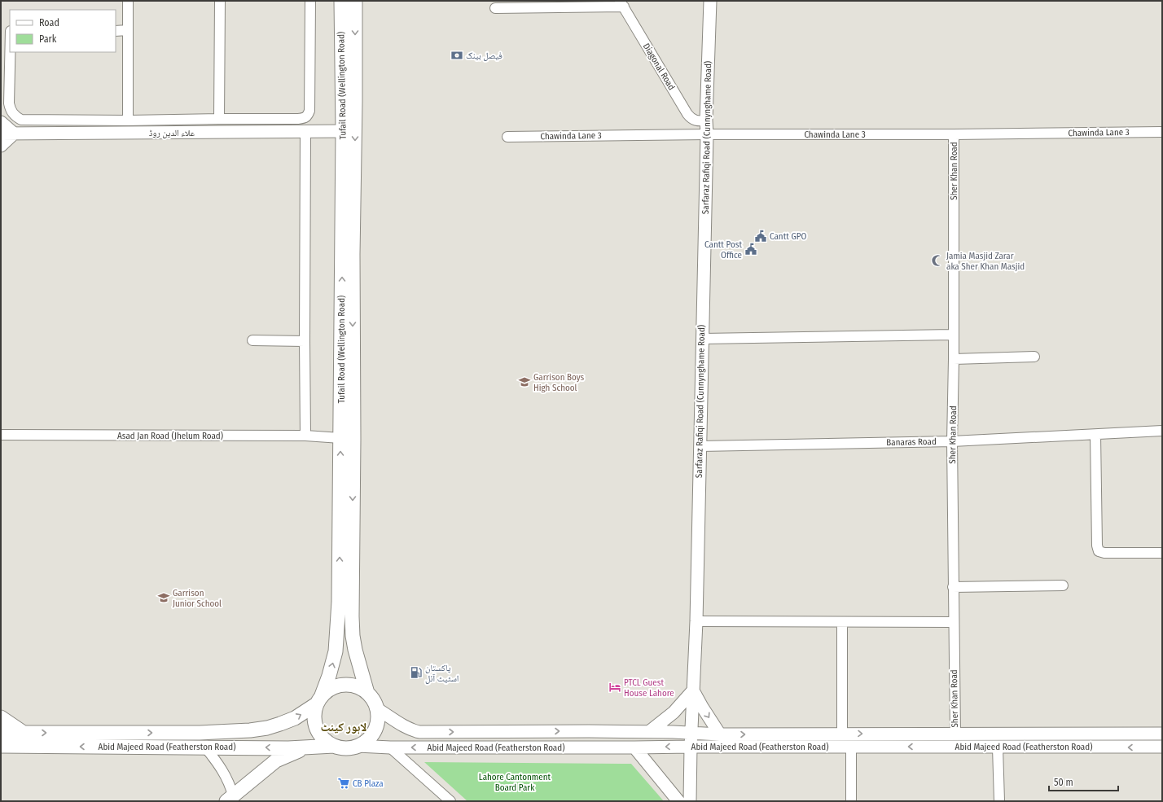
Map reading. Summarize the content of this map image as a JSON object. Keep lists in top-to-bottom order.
{
  "streets": {
    "main road": ["Tufail Road (Wellington Road)", "Abid Majeed Road (Featherston Road)"],
    "street": [
      "Diagonal Road",
      "علاء الدین روڈ",
      "Chawinda Lane 3",
      "Sarfaraz Rafiqi Road (Cunnynghame Road)",
      "Sher Khan Road",
      "Asad Jan Road (Jhelum Road)",
      "Banaras Road"
    ]
  },
  "crossings": [
    ["Diagonal Road", "Sarfaraz Rafiqi Road (Cunnynghame Road)"],
    ["Tufail Road (Wellington Road)", "علاء الدین روڈ"],
    ["Tufail Road (Wellington Road)", "Asad Jan Road (Jhelum Road)"],
    ["Tufail Road (Wellington Road)", "Abid Majeed Road (Featherston Road)"],
    ["Chawinda Lane 3", "Sarfaraz Rafiqi Road (Cunnynghame Road)"],
    ["Chawinda Lane 3", "Sher Khan Road"],
    ["Sarfaraz Rafiqi Road (Cunnynghame Road)", "Banaras Road"],
    ["Sarfaraz Rafiqi Road (Cunnynghame Road)", "Abid Majeed Road (Featherston Road)"],
    ["Sher Khan Road", "Banaras Road"],
    ["Sher Khan Road", "Abid Majeed Road (Featherston Road)"]
  ],
  "districts": ["لاہور کینٹ"],
  "parks": ["Lahore Cantonment Board Park"],
  "places": {
    "bank": ["فیصل بینک"],
    "public building": ["Cantt GPO", "Cantt Post Office"],
    "mosque": ["Jamia Masjid Zarar aka Sher Khan Masjid"],
    "school or university": ["Garrison Boys High School", "Garrison Junior School"],
    "fuel station": ["پاکستان اسٹیٹ آئل"],
    "hotel": ["PTCL Guest House Lahore"],
    "supermarket": ["CB Plaza"]
  },
  "legend": ["Road", "Park"],
  "scale_bar": "50 m"
}
